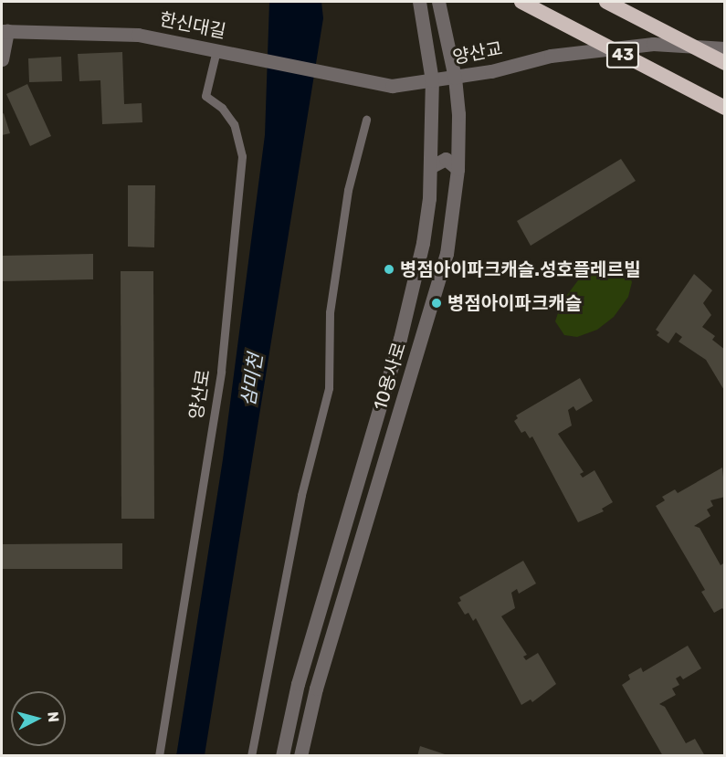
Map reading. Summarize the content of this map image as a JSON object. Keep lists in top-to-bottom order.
{
  "streets": {
    "highway": ["43"],
    "street": ["한신대길", "양산교", "10용사로"],
    "lane": ["양산로"]
  },
  "crossings": [
    ["한신대길", "양산교"],
    ["한신대길", "양산로"],
    ["양산교", "10용사로"]
  ],
  "water": ["삼미천"],
  "places": ["병점아이파크캐슬.성호플레르빌", "병점아이파크캐슬"],
  "north": "right"
}
